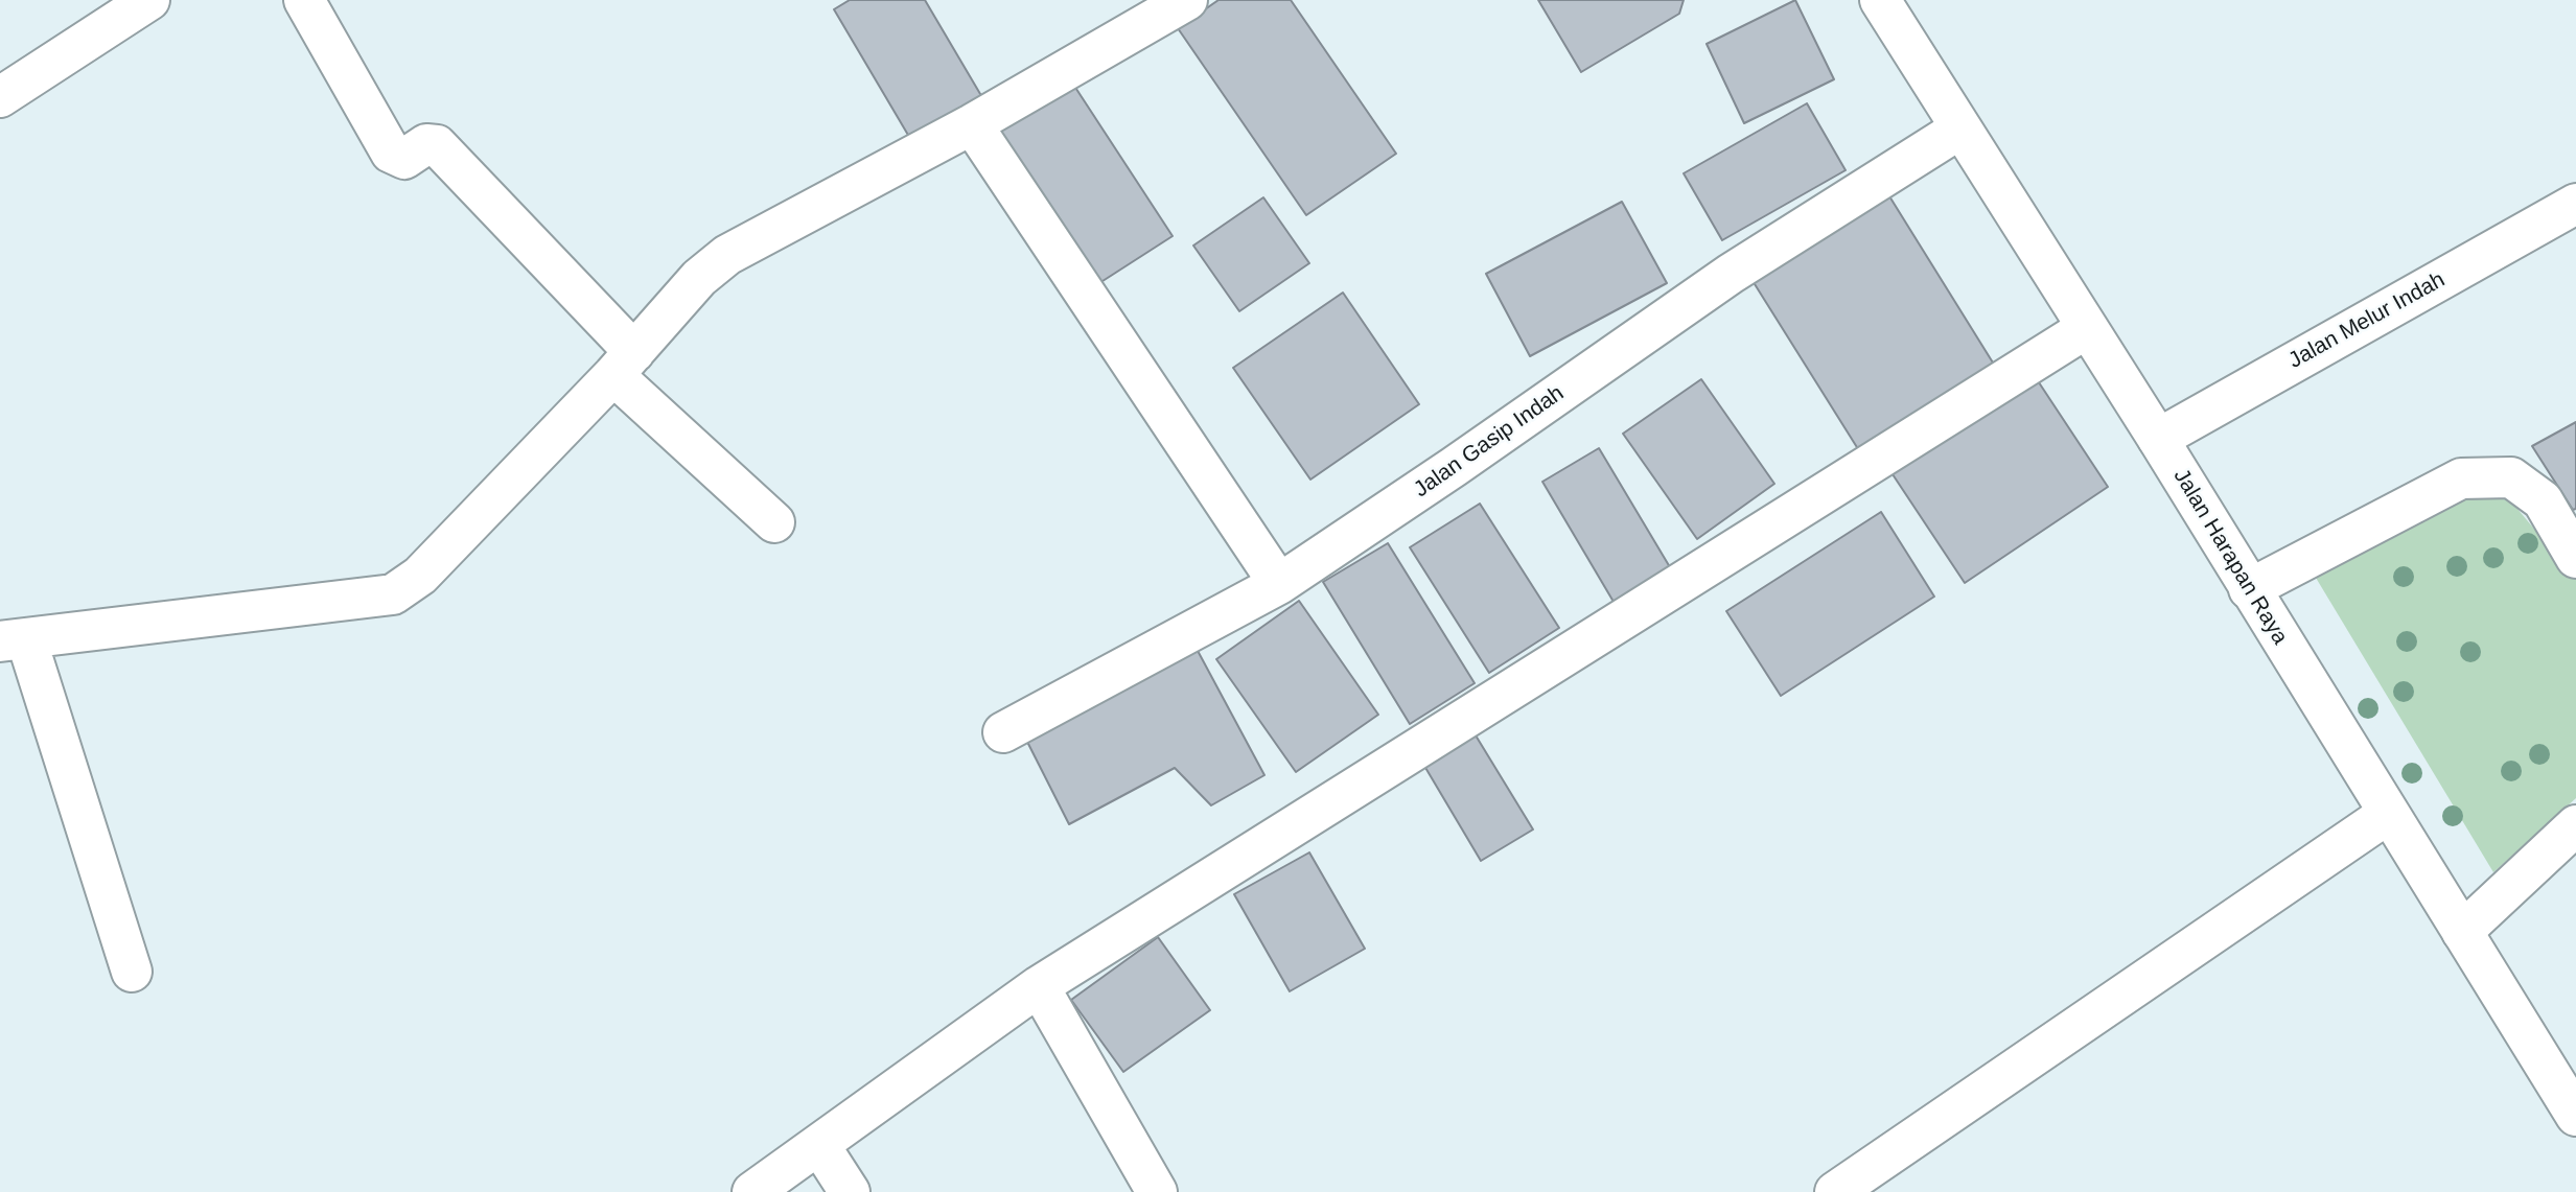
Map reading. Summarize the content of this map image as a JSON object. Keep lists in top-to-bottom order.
{
  "streets": {
    "street": ["Jalan Melur Indah", "Jalan Gasip Indah", "Jalan Harapan Raya"]
  },
  "crossings": [
    ["Jalan Melur Indah", "Jalan Harapan Raya"],
    ["Jalan Gasip Indah", "Jalan Harapan Raya"]
  ]
}
